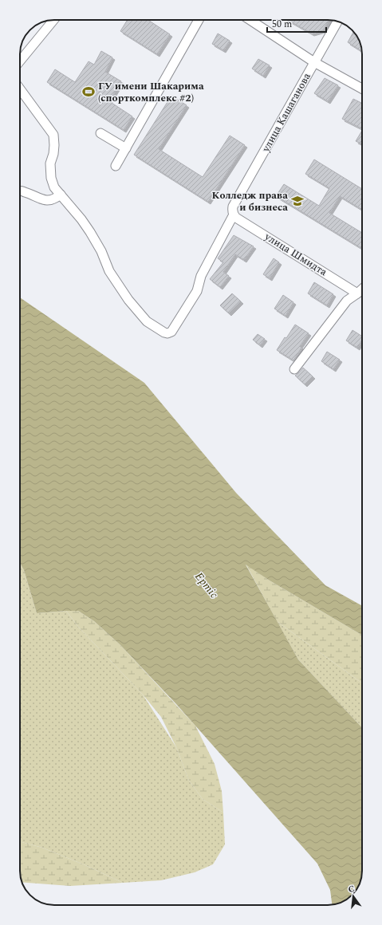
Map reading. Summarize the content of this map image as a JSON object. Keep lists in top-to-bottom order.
{
  "streets": {
    "street": ["улица Кашаганова", "улица Шмидта"]
  },
  "crossings": [
    ["улица Кашаганова", "улица Шмидта"]
  ],
  "water": ["Ертіс"],
  "places": {
    "sports": ["ГУ имени Шакарима (спорткомплекс #2)"],
    "school or university": ["Колледж права и бизнеса"]
  },
  "scale_bar": "50 m",
  "north": "top"
}
